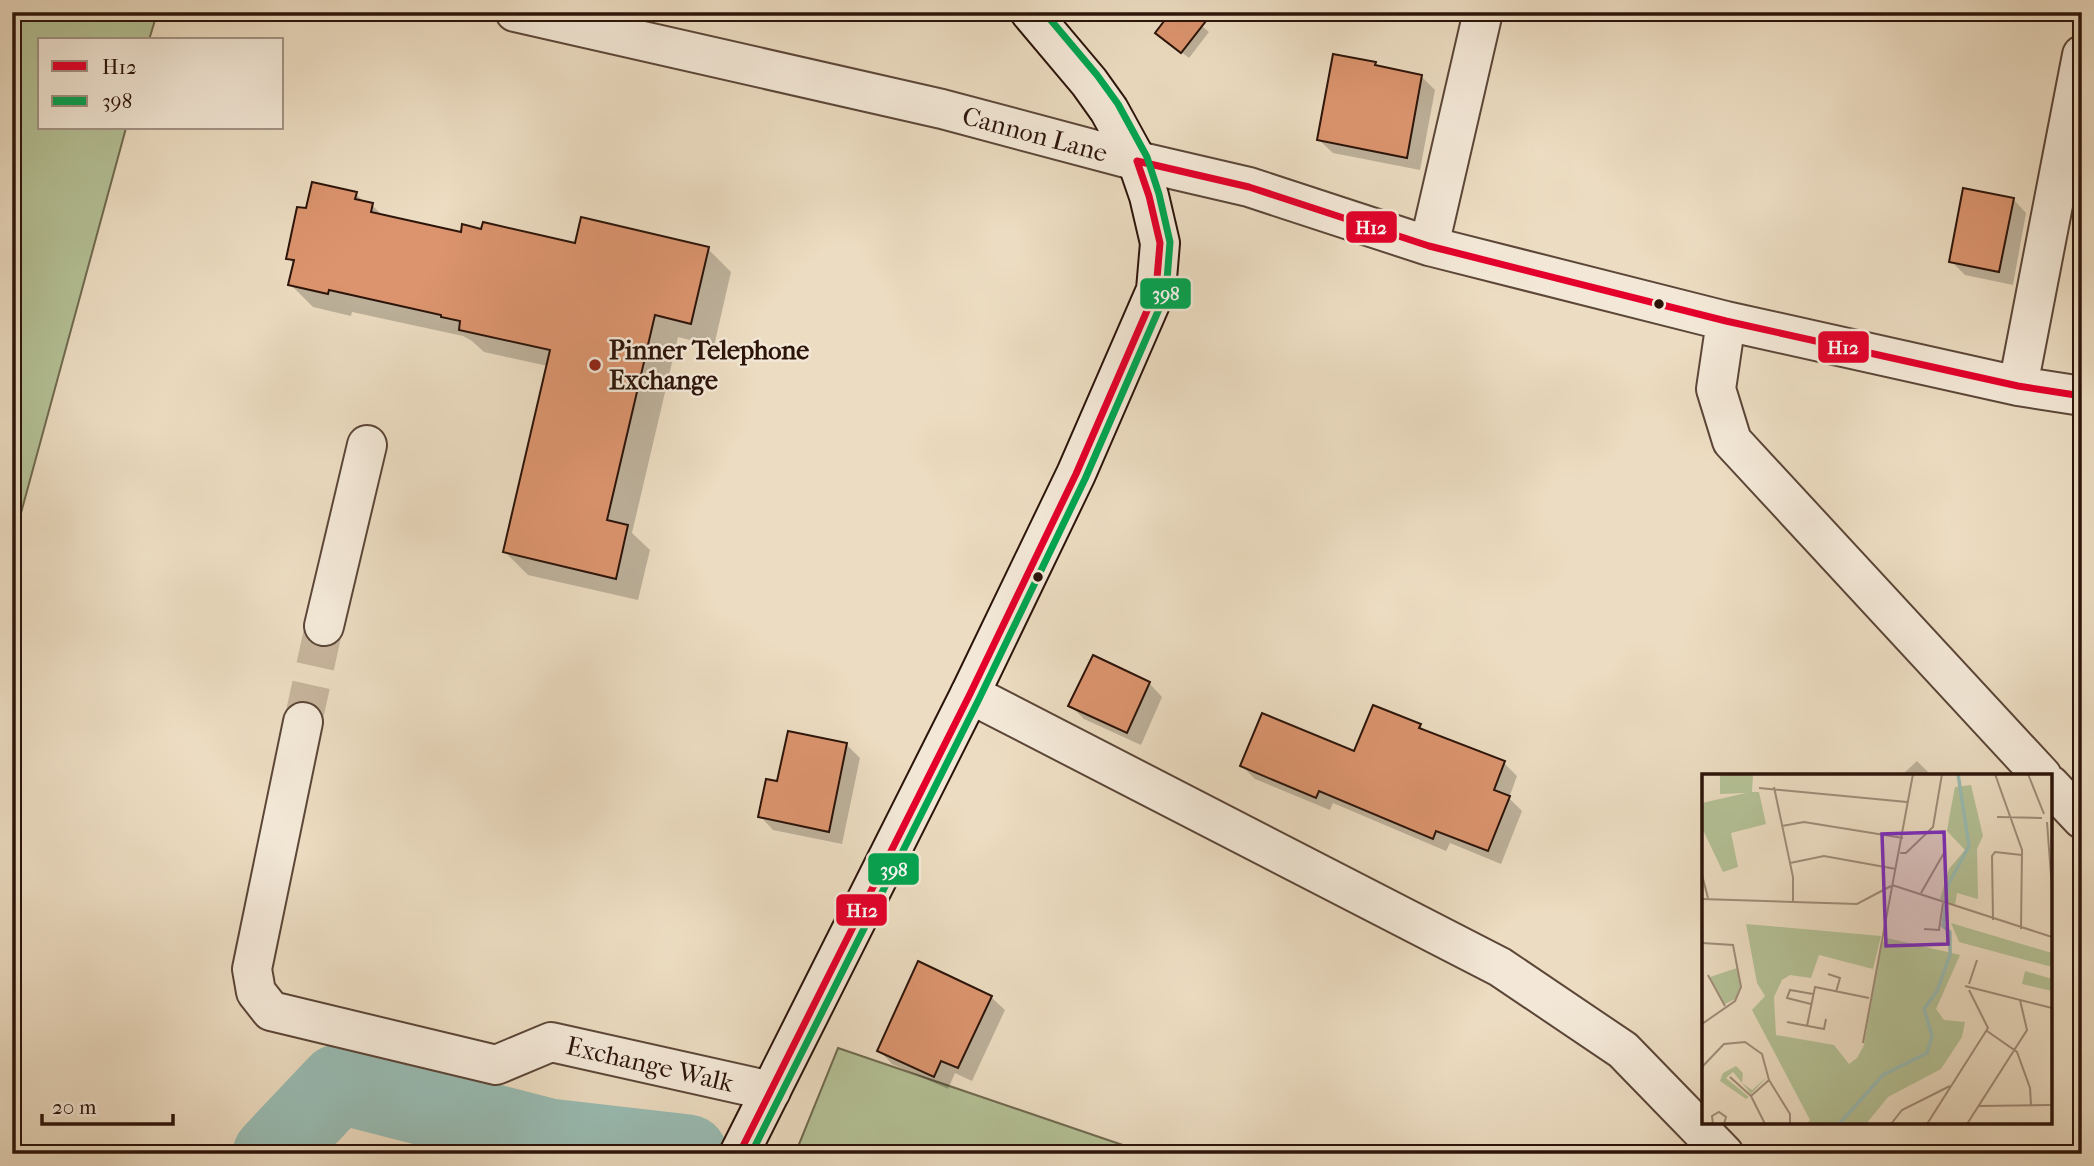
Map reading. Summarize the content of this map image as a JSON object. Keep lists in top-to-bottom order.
{
  "streets": {
    "street": ["Cannon Lane", "Exchange Walk"]
  },
  "places": ["Pinner Telephone Exchange"],
  "lines": ["transit line 398", "transit line H12"],
  "legend": ["H12", "398"],
  "scale_bar": "20 m"
}
